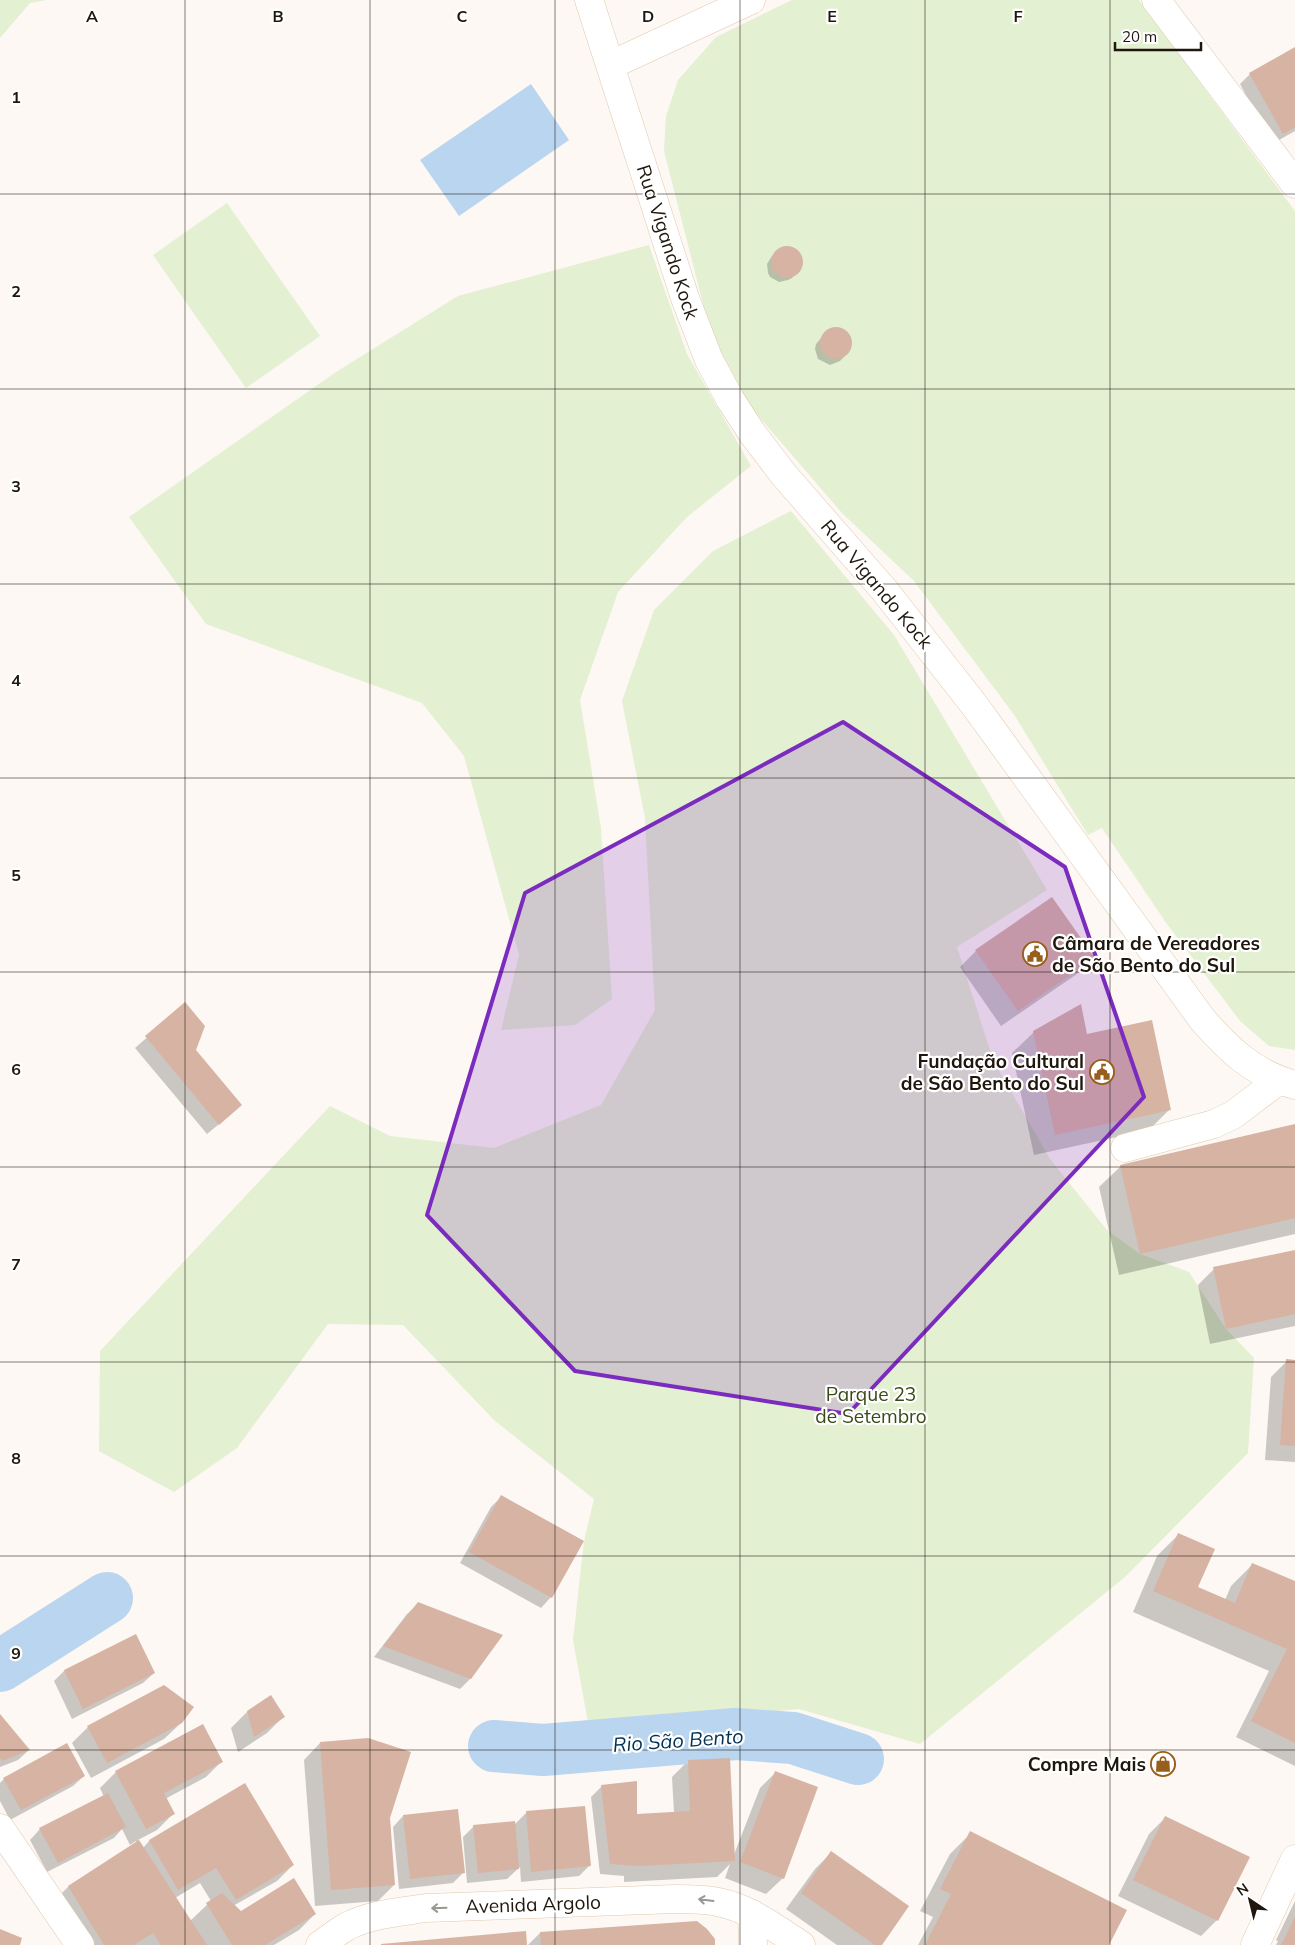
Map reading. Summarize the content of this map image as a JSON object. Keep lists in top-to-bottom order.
{
  "streets": {
    "street": ["Rua Vigando Kock", "Avenida Argolo"]
  },
  "one_way": ["Avenida Argolo"],
  "water": ["Rio São Bento"],
  "parks": ["Parque 23 de Setembro"],
  "places": {
    "public building": ["Câmara de Vereadores de São Bento do Sul", "Fundação Cultural de São Bento do Sul"],
    "shop": ["Compre Mais"]
  },
  "scale_bar": "20 m",
  "north": "top left",
  "grid": {
    "columns": [
      "A",
      "B",
      "C",
      "D",
      "E",
      "F"
    ],
    "rows": [
      "1",
      "2",
      "3",
      "4",
      "5",
      "6",
      "7",
      "8",
      "9"
    ]
  }
}
